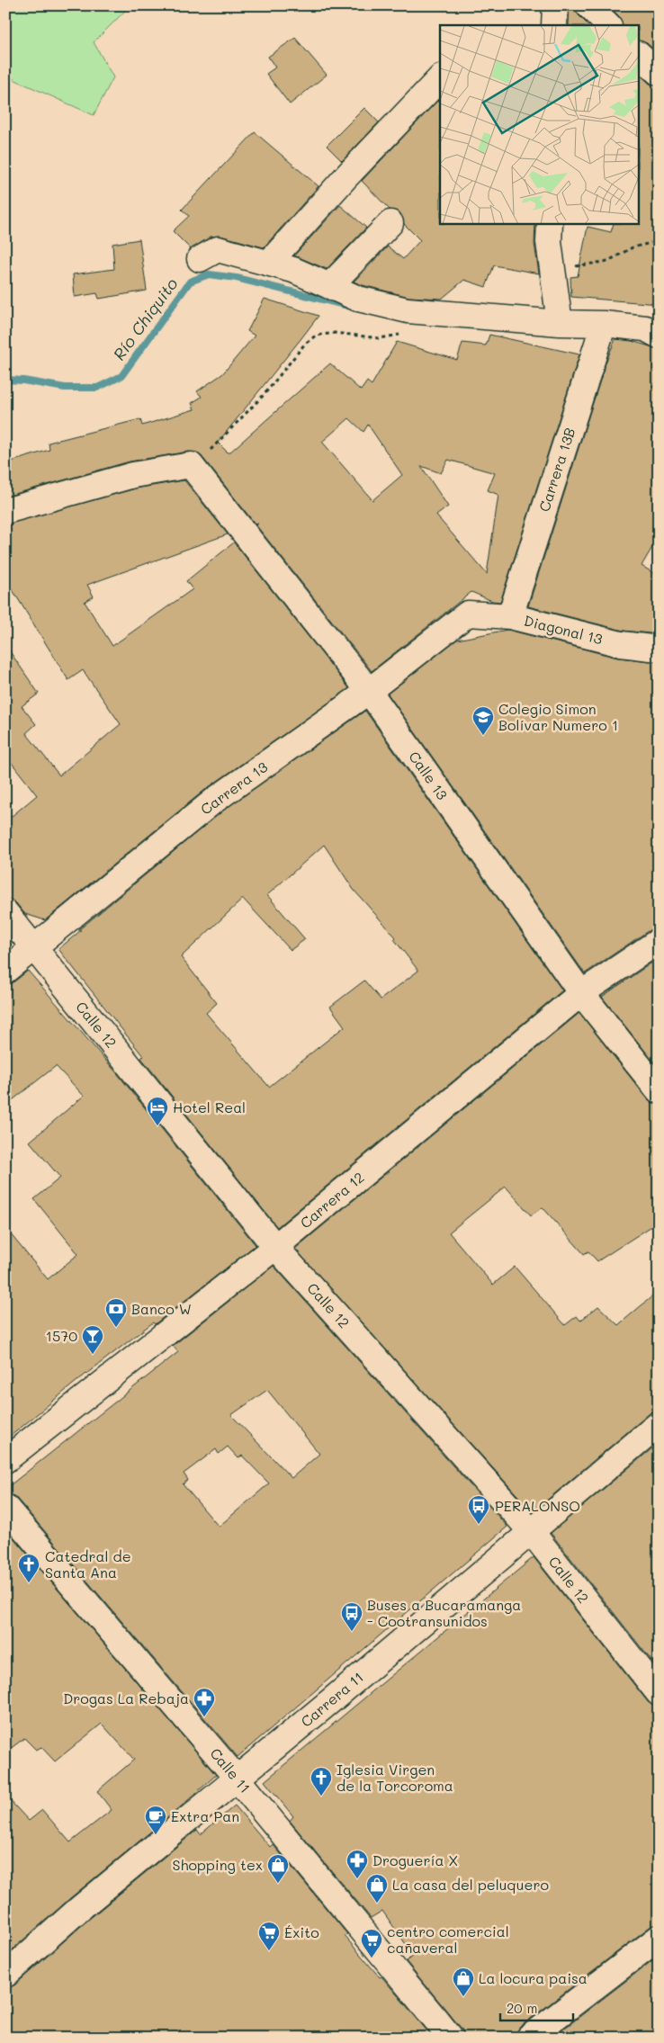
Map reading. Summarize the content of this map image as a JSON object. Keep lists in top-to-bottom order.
{
  "streets": {
    "street": [
      "Carrera 13B",
      "Diagonal 13",
      "Calle 13",
      "Carrera 13",
      "Calle 12",
      "Carrera 12",
      "Carrera 11",
      "Calle 11"
    ]
  },
  "crossings": [
    ["Carrera 13B", "Diagonal 13"],
    ["Diagonal 13", "Carrera 13"],
    ["Calle 13", "Carrera 13"],
    ["Calle 13", "Carrera 12"],
    ["Carrera 13", "Calle 12"],
    ["Calle 12", "Carrera 12"],
    ["Calle 12", "Carrera 11"],
    ["Carrera 11", "Calle 11"]
  ],
  "water": ["Río Chiquito"],
  "places": {
    "school or university": ["Colegio Simon Bolívar Numero 1"],
    "hotel": ["Hotel Real"],
    "bank": ["Banco W"],
    "bar": ["1570"],
    "bus stop": ["PERALONSO", "Buses a Bucaramanga - Cootransunidos"],
    "church": ["Catedral de Santa Ana", "Iglesia Virgen de la Torcoroma"],
    "pharmacy": ["Drogas La Rebaja", "Droguería X"],
    "cafe": ["Extra Pan"],
    "shop": ["Shopping tex", "La casa del peluquero", "La locura paisa"],
    "supermarket": ["Éxito", "centro comercial cañaveral"]
  },
  "scale_bar": "20 m"
}
